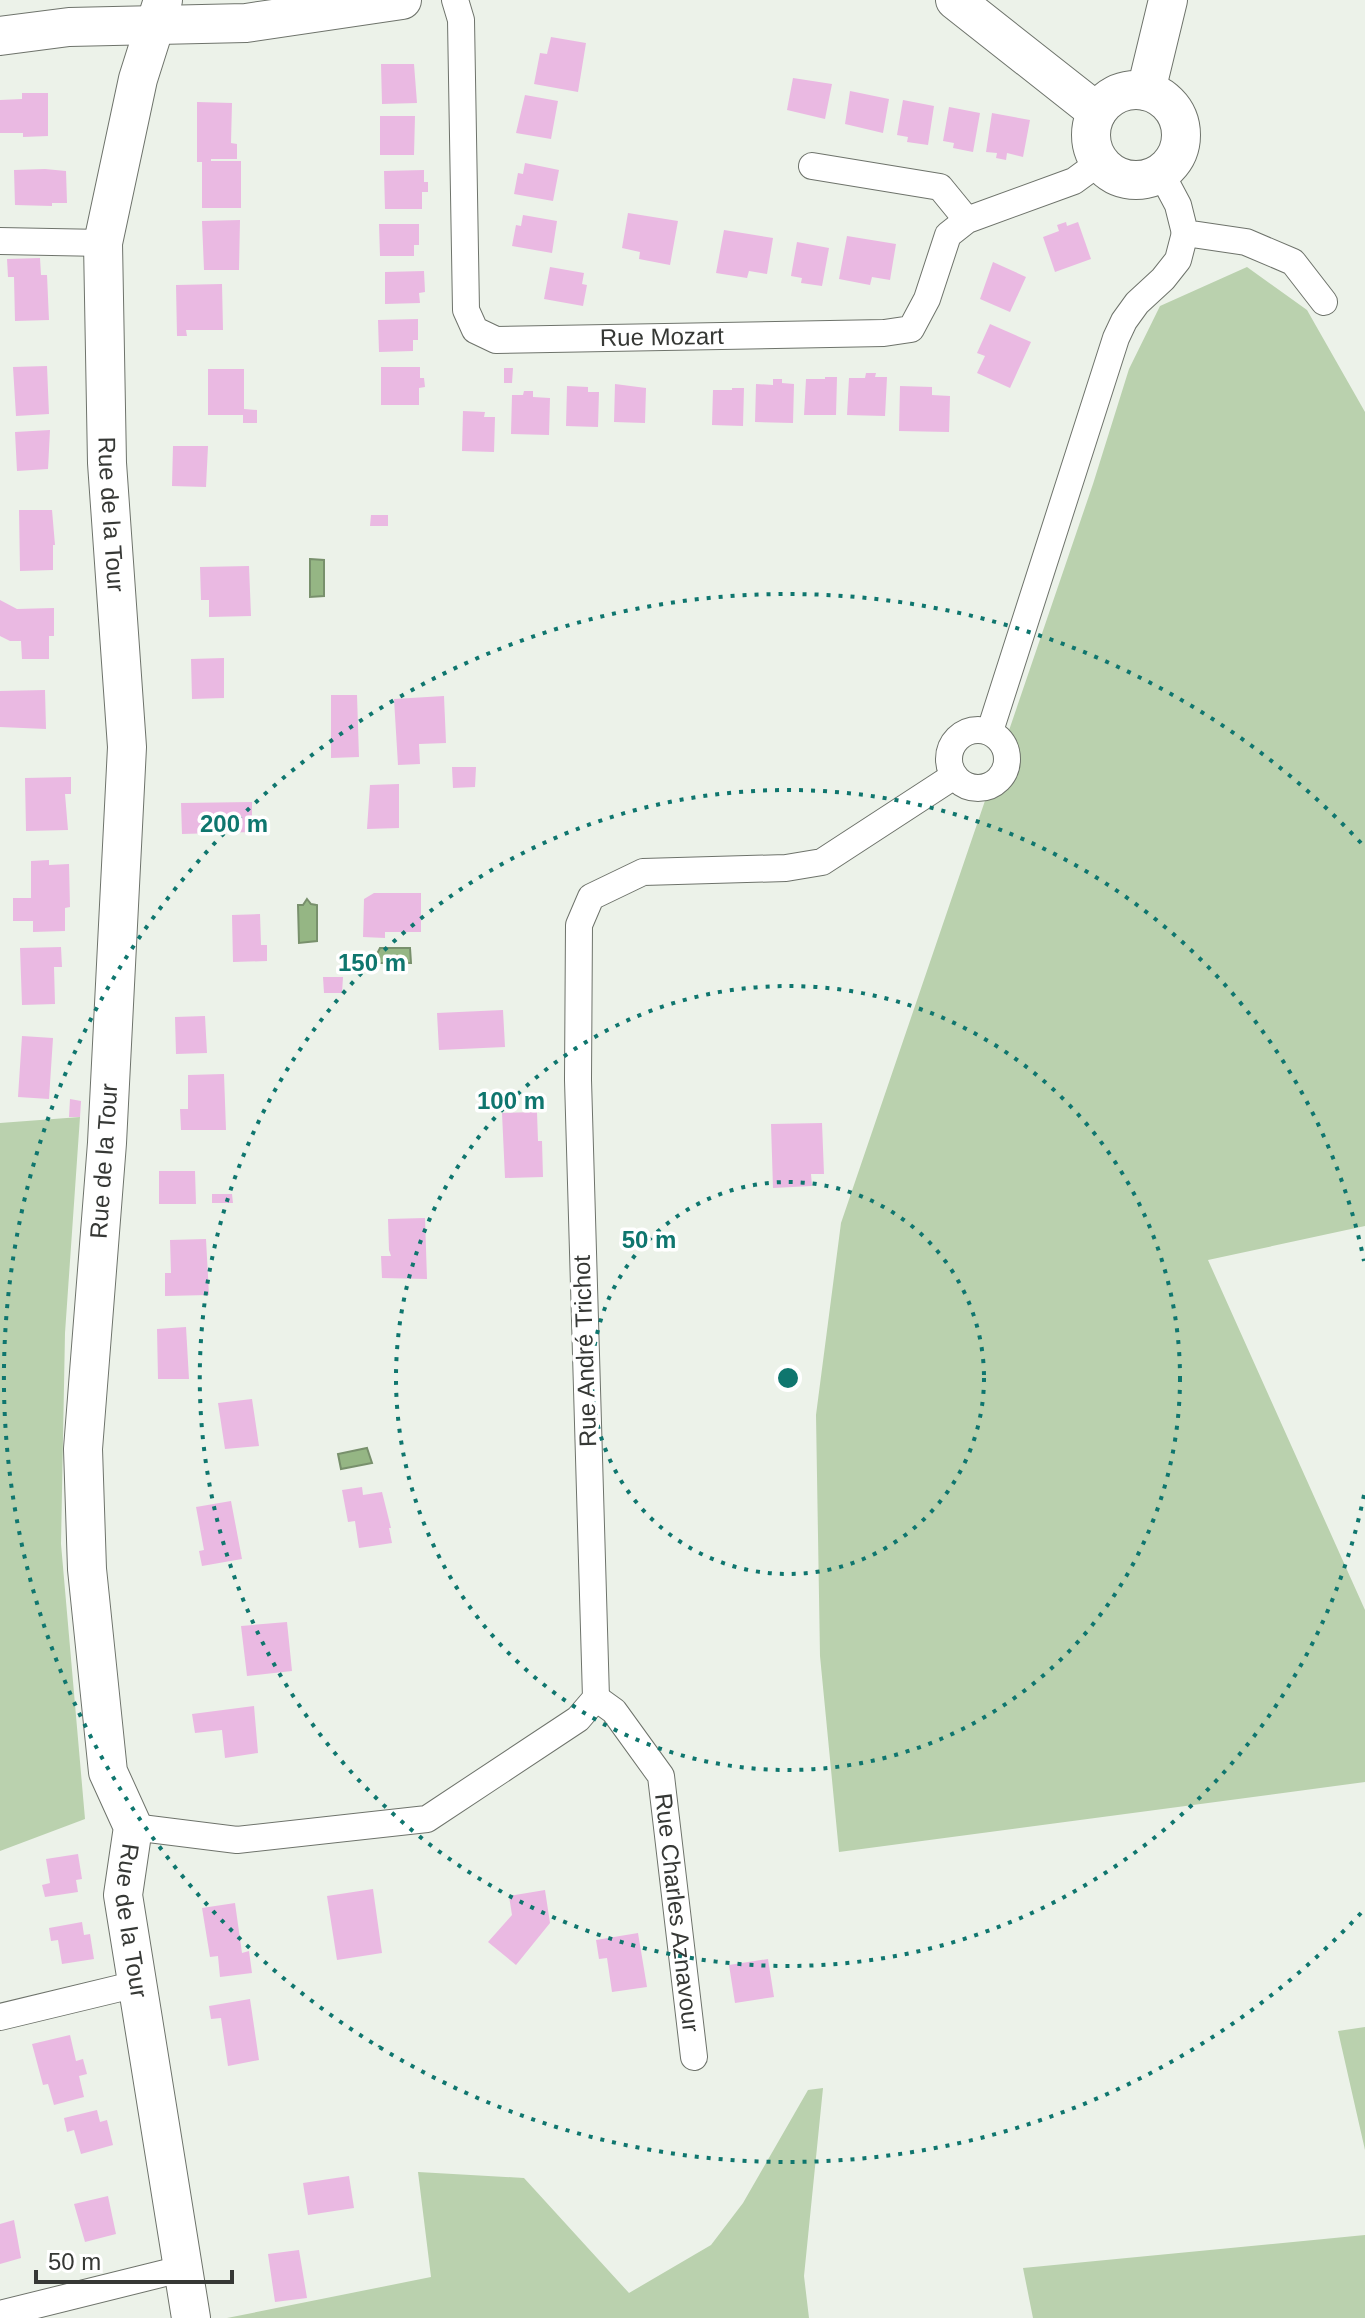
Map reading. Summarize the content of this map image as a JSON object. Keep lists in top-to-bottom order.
{
  "streets": {
    "street": [
      "Rue Mozart",
      "Rue de la Tour",
      "Rue André Trichot",
      "Rue Charles Aznavour"
    ]
  },
  "crossings": [
    ["Rue André Trichot", "Rue Charles Aznavour"]
  ],
  "scale_bar": "50 m",
  "rings": [
    "200 m",
    "150 m",
    "100 m",
    "50 m"
  ]
}
